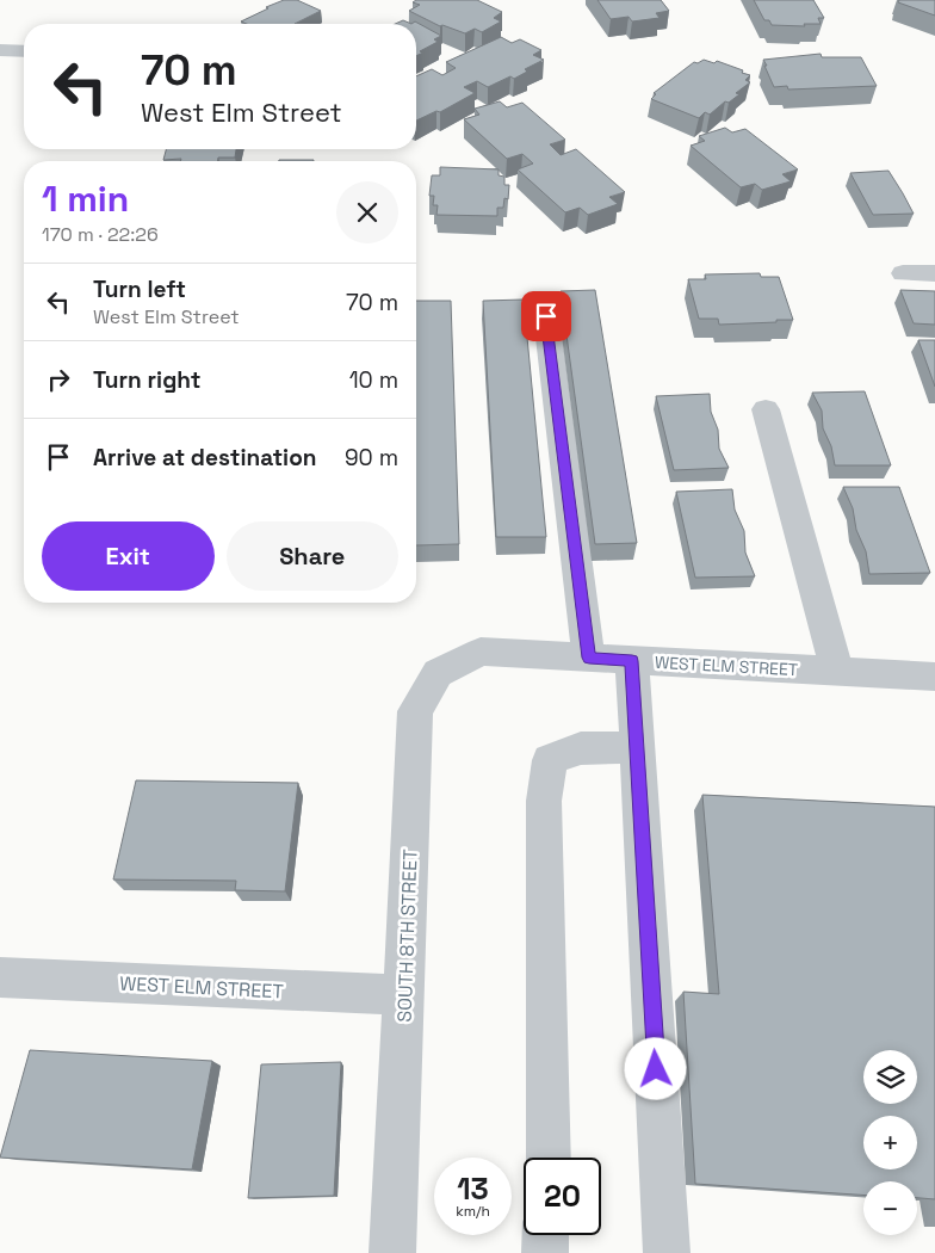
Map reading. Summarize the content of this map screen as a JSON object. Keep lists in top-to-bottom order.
{
  "streets": {
    "street": ["WEST ELM STREET", "SOUTH 8TH STREET"]
  },
  "crossings": [
    ["WEST ELM STREET", "SOUTH 8TH STREET"]
  ],
  "page": {
    "turn": ["70 m", "West Elm Street"],
    "heading": ["1 min", "170 m · 22:26"],
    "list": [
      {
        "name": "Turn left",
        "note": "West Elm Street",
        "value": "70 m"
      },
      {
        "name": "Turn right",
        "value": "10 m"
      },
      {
        "name": "Arrive at destination",
        "value": "90 m"
      }
    ],
    "buttons": ["Exit", "Share"],
    "map_buttons": ["+", "−"],
    "speed": "13 km/h",
    "limit": "20"
  }
}
